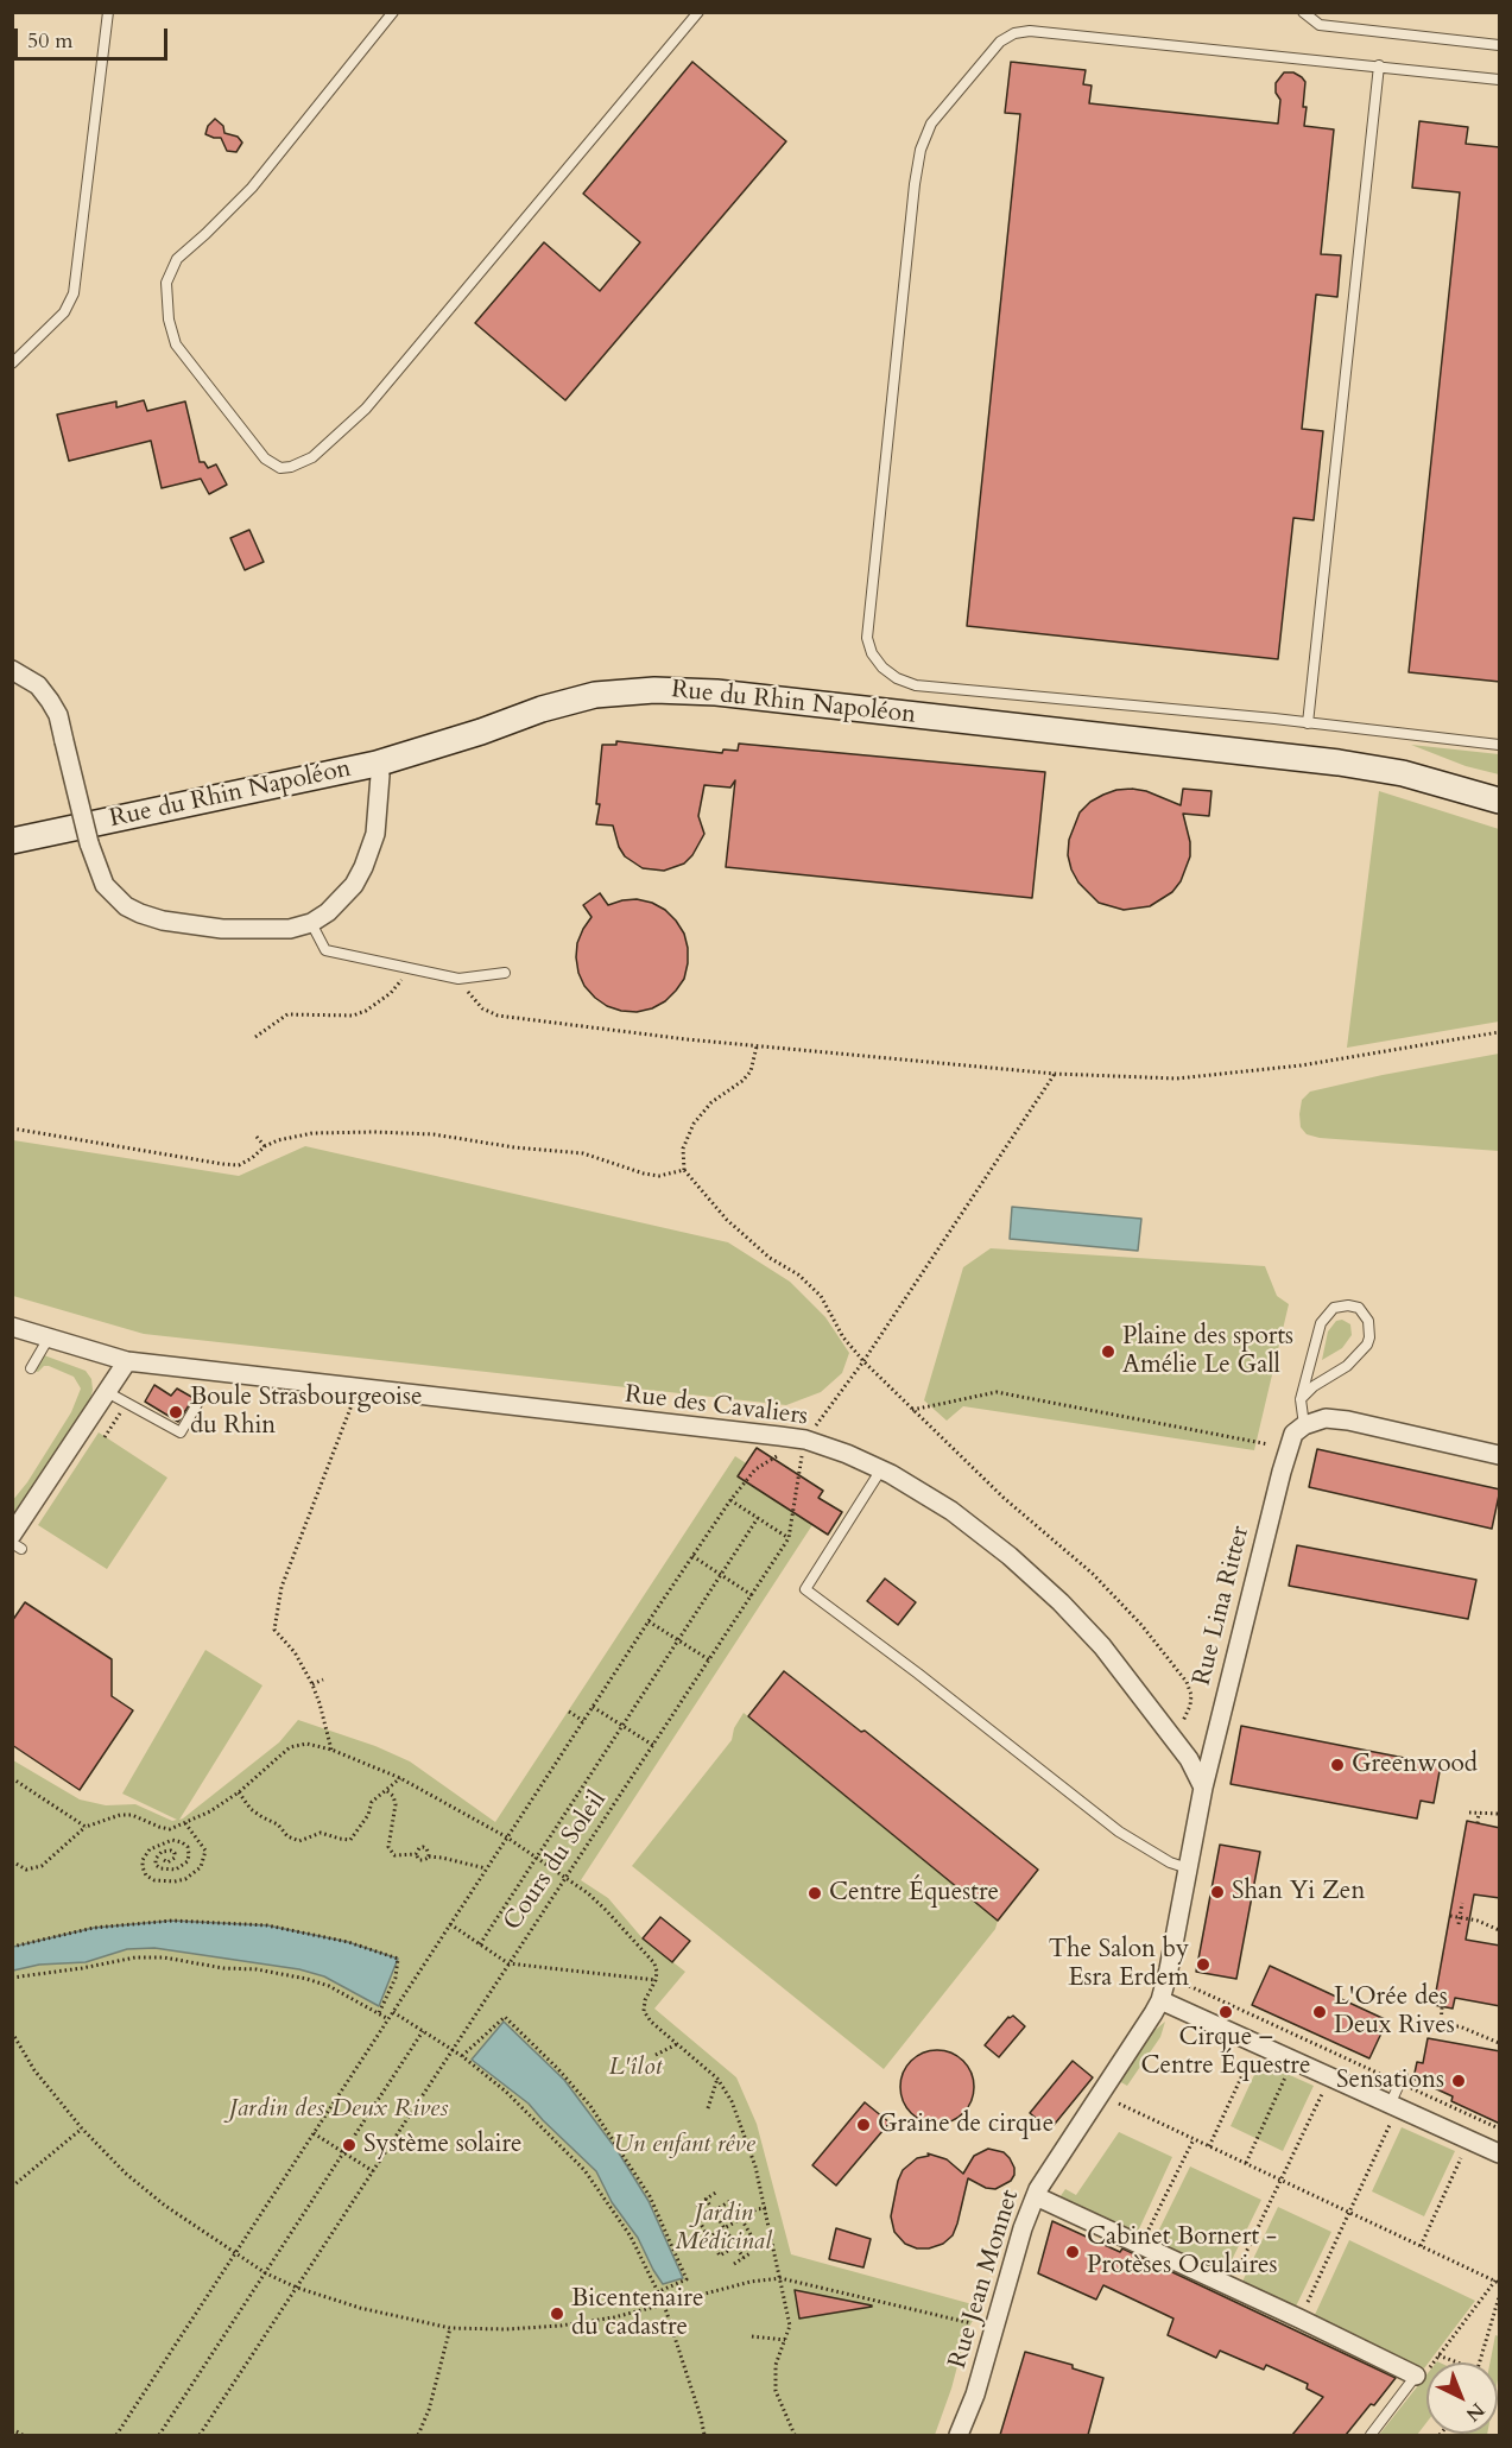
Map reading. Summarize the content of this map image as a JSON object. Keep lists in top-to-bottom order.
{
  "streets": {
    "main road": ["Rue du Rhin Napoléon"],
    "street": ["Rue des Cavaliers", "Rue Lina Ritter", "Rue Jean Monnet"],
    "path": ["Cours du Soleil"]
  },
  "crossings": [
    ["Rue des Cavaliers", "Rue Lina Ritter"],
    ["Rue des Cavaliers", "Cours du Soleil"],
    ["Rue Lina Ritter", "Rue Jean Monnet"]
  ],
  "parks": [
    "L'îlot",
    "Jardin des Deux Rives",
    "Un enfant rêve",
    "Jardin Médicinal"
  ],
  "places": [
    "Plaine des sports Amélie Le Gall",
    "Boule Strasbourgeoise du Rhin",
    "Greenwood",
    "Shan Yi Zen",
    "Centre Équestre",
    "The Salon by Esra Erdem",
    "Cirque – Centre Équestre",
    "L'Orée des Deux Rives",
    "Sensations",
    "Graine de cirque",
    "Système solaire",
    "Cabinet Bornert - Protèses Oculaires",
    "Bicentenaire du cadastre"
  ],
  "scale_bar": "50 m",
  "north": "bottom right"
}
